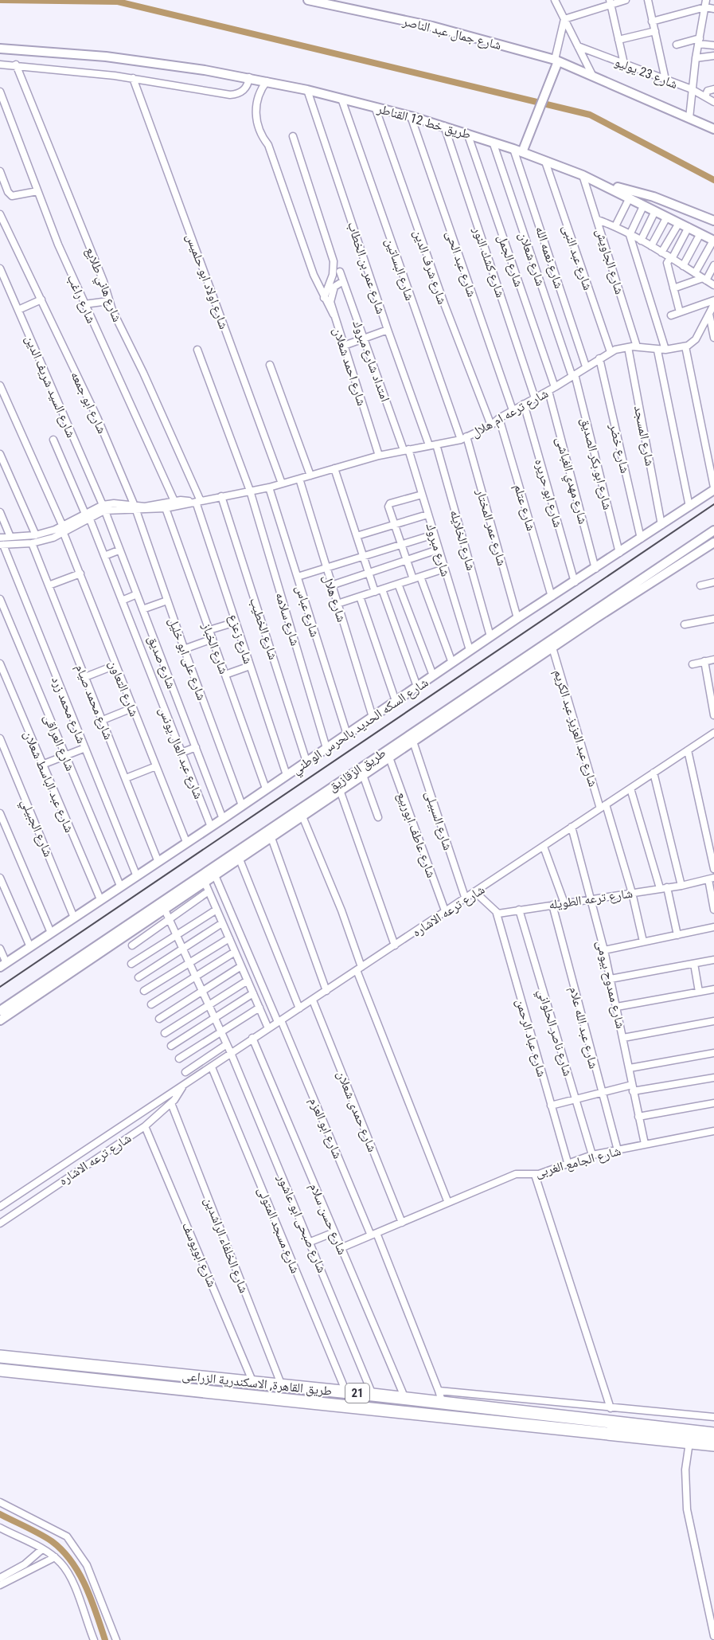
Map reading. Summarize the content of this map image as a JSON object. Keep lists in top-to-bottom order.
{
  "streets": {
    "highway": ["طريق القاهرة, الاسكندرية الزراعى", "21"],
    "main road": [
      "شارع جمال عبد الناصر",
      "شارع 23 يوليو",
      "طريق خط 12 القناطر",
      "شارع السكه الحديد بالحرس الوطني",
      "طريق الزقازيق"
    ],
    "street": [
      "شارع نعمه الله",
      "شارع عبد النبى",
      "شارع شعلان",
      "شارع الجمل",
      "شارع الجاويش",
      "شارع كشك النور",
      "شارع عبد الحى",
      "شارع شرف الدين",
      "شارع عمر بن الخطاب",
      "شارع البساتين",
      "شارع اولاد ابو حلميس",
      "شارع هاني طلايع",
      "شارع راغب",
      "امتداد شارع مبروك",
      "شارع احمد شعلان",
      "شارع السيد شريف الدين",
      "شارع ابو جمعه",
      "شارع ترعه ام هلال",
      "شارع المسجد",
      "شارع خضر",
      "شارع ابو بكر الصديق",
      "شارع مهدي الغباشى",
      "شارع ابو حريره",
      "شارع عتلم",
      "شارع عمر المختار",
      "شارع الخلايله",
      "شارع مبروك",
      "شارع هلال",
      "شارع عباس",
      "شارع سلامه",
      "شارع الخطيب",
      "شارع زعزع",
      "شارع الخباز",
      "شارع على ابو خليل",
      "شارع صديق",
      "شارع التعاون",
      "شارع محمد صيام",
      "شارع محمد زرد",
      "شارع عبد العزيز عبد الكريم",
      "شارع العراقى",
      "شارع عبد العال يونس",
      "شارع عبد الباسط شعلان",
      "شارع السبيلى",
      "شارع الجبيلي",
      "شارع عاطف ابوربيع",
      "شارع ترعه الطويله",
      "شارع ترعه الاشاره",
      "شارع ممدوح بيومى",
      "شارع عبد الله علام",
      "شارع ناصر الحلواني",
      "شارع عباد الرحمن",
      "شارع حمدى شعلان",
      "شارع ابو العزم",
      "شارع الجامع الغربى",
      "شارع حسن سلام",
      "شارع صبحى ابو عاشور",
      "شارع مسجد المتولى",
      "شارع الخلفاء الراشدين",
      "شارع ابويوسف"
    ]
  },
  "crossings": [
    ["شارع جمال عبد الناصر", "شارع 23 يوليو"],
    ["طريق خط 12 القناطر", "شارع نعمه الله"],
    ["طريق خط 12 القناطر", "شارع عبد النبى"],
    ["طريق خط 12 القناطر", "شارع شعلان"],
    ["طريق خط 12 القناطر", "شارع الجمل"],
    ["طريق خط 12 القناطر", "شارع الجاويش"],
    ["طريق خط 12 القناطر", "شارع كشك النور"],
    ["طريق خط 12 القناطر", "شارع عبد الحى"],
    ["طريق خط 12 القناطر", "شارع شرف الدين"],
    ["طريق خط 12 القناطر", "شارع عمر بن الخطاب"],
    ["طريق خط 12 القناطر", "شارع البساتين"],
    ["شارع نعمه الله", "شارع ترعه ام هلال"],
    ["شارع عبد النبى", "شارع ترعه ام هلال"],
    ["شارع شعلان", "شارع ترعه ام هلال"],
    ["شارع شعلان", "شارع ابو بكر الصديق"],
    ["شارع الجمل", "شارع ترعه ام هلال"],
    ["شارع الجمل", "شارع مهدي الغباشى"],
    ["شارع الجاويش", "شارع ترعه ام هلال"],
    ["شارع كشك النور", "شارع ترعه ام هلال"],
    ["شارع عبد الحى", "شارع ترعه ام هلال"],
    ["شارع شرف الدين", "شارع ترعه ام هلال"],
    ["شارع عمر بن الخطاب", "شارع ترعه ام هلال"],
    ["شارع عمر بن الخطاب", "شارع الخلايله"],
    ["شارع البساتين", "شارع ترعه ام هلال"],
    ["شارع البساتين", "شارع عمر المختار"],
    ["شارع اولاد ابو حلميس", "شارع ترعه ام هلال"],
    ["شارع هاني طلايع", "شارع ترعه ام هلال"],
    ["شارع هاني طلايع", "شارع زعزع"],
    ["شارع راغب", "شارع ترعه ام هلال"],
    ["امتداد شارع مبروك", "شارع احمد شعلان"],
    ["امتداد شارع مبروك", "شارع ترعه ام هلال"],
    ["امتداد شارع مبروك", "شارع مبروك"],
    ["شارع احمد شعلان", "شارع ترعه ام هلال"],
    ["شارع السيد شريف الدين", "شارع ترعه ام هلال"],
    ["شارع السيد شريف الدين", "شارع صديق"],
    ["شارع ابو جمعه", "شارع ترعه ام هلال"],
    ["شارع ابو جمعه", "شارع على ابو خليل"],
    ["شارع ترعه ام هلال", "شارع المسجد"],
    ["شارع ترعه ام هلال", "شارع خضر"],
    ["شارع ترعه ام هلال", "شارع ابو بكر الصديق"],
    ["شارع ترعه ام هلال", "شارع مهدي الغباشى"],
    ["شارع ترعه ام هلال", "شارع ابو حريره"],
    ["شارع ترعه ام هلال", "شارع عتلم"],
    ["شارع ترعه ام هلال", "شارع عمر المختار"],
    ["شارع ترعه ام هلال", "شارع الخلايله"],
    ["شارع ترعه ام هلال", "شارع مبروك"],
    ["شارع ترعه ام هلال", "شارع هلال"],
    ["شارع ترعه ام هلال", "شارع عباس"],
    ["شارع ترعه ام هلال", "شارع سلامه"],
    ["شارع ترعه ام هلال", "شارع الخطيب"],
    ["شارع ترعه ام هلال", "شارع زعزع"],
    ["شارع ترعه ام هلال", "شارع الخباز"],
    ["شارع ترعه ام هلال", "شارع على ابو خليل"],
    ["شارع ترعه ام هلال", "شارع صديق"],
    ["شارع المسجد", "شارع السكه الحديد بالحرس الوطني"],
    ["شارع خضر", "شارع السكه الحديد بالحرس الوطني"],
    ["شارع ابو بكر الصديق", "شارع السكه الحديد بالحرس الوطني"],
    ["شارع مهدي الغباشى", "شارع السكه الحديد بالحرس الوطني"],
    ["شارع ابو حريره", "شارع السكه الحديد بالحرس الوطني"],
    ["شارع عتلم", "شارع السكه الحديد بالحرس الوطني"],
    ["شارع عمر المختار", "شارع السكه الحديد بالحرس الوطني"],
    ["شارع الخلايله", "شارع السكه الحديد بالحرس الوطني"],
    ["شارع مبروك", "شارع السكه الحديد بالحرس الوطني"],
    ["شارع هلال", "شارع السكه الحديد بالحرس الوطني"],
    ["شارع عباس", "شارع السكه الحديد بالحرس الوطني"],
    ["شارع سلامه", "شارع السكه الحديد بالحرس الوطني"],
    ["شارع الخطيب", "شارع السكه الحديد بالحرس الوطني"],
    ["شارع زعزع", "شارع السكه الحديد بالحرس الوطني"],
    ["شارع الخباز", "شارع السكه الحديد بالحرس الوطني"],
    ["شارع على ابو خليل", "شارع السكه الحديد بالحرس الوطني"],
    ["شارع صديق", "شارع السكه الحديد بالحرس الوطني"],
    ["شارع التعاون", "شارع السكه الحديد بالحرس الوطني"],
    ["شارع محمد صيام", "شارع السكه الحديد بالحرس الوطني"],
    ["شارع محمد زرد", "شارع السكه الحديد بالحرس الوطني"],
    ["شارع السكه الحديد بالحرس الوطني", "شارع العراقى"],
    ["شارع السكه الحديد بالحرس الوطني", "شارع عبد العال يونس"],
    ["شارع السكه الحديد بالحرس الوطني", "شارع عبد الباسط شعلان"],
    ["شارع السكه الحديد بالحرس الوطني", "شارع الجبيلي"],
    ["شارع عبد العزيز عبد الكريم", "طريق الزقازيق"],
    ["شارع عبد العزيز عبد الكريم", "شارع ترعه الطويله"],
    ["شارع عبد العزيز عبد الكريم", "شارع ترعه الاشاره"],
    ["طريق الزقازيق", "شارع السبيلى"],
    ["طريق الزقازيق", "شارع عاطف ابوربيع"],
    ["طريق الزقازيق", "شارع ابو العزم"],
    ["طريق الزقازيق", "شارع صبحى ابو عاشور"],
    ["شارع السبيلى", "شارع ترعه الاشاره"],
    ["شارع عاطف ابوربيع", "شارع ترعه الاشاره"],
    ["شارع ترعه الطويله", "شارع ممدوح بيومى"],
    ["شارع ترعه الطويله", "شارع عبد الله علام"],
    ["شارع ترعه الطويله", "شارع ناصر الحلواني"],
    ["شارع ترعه الطويله", "شارع عباد الرحمن"],
    ["شارع ترعه الاشاره", "شارع ممدوح بيومى"],
    ["شارع ترعه الاشاره", "شارع حمدى شعلان"],
    ["شارع ترعه الاشاره", "شارع ابو العزم"],
    ["شارع ترعه الاشاره", "شارع حسن سلام"],
    ["شارع ترعه الاشاره", "شارع صبحى ابو عاشور"],
    ["شارع ترعه الاشاره", "شارع مسجد المتولى"],
    ["شارع ترعه الاشاره", "شارع الخلفاء الراشدين"],
    ["شارع ترعه الاشاره", "شارع ابويوسف"],
    ["شارع ممدوح بيومى", "شارع الجامع الغربى"],
    ["شارع عبد الله علام", "شارع الجامع الغربى"],
    ["شارع ناصر الحلواني", "شارع الجامع الغربى"],
    ["شارع عباد الرحمن", "شارع الجامع الغربى"],
    ["شارع حمدى شعلان", "شارع الجامع الغربى"],
    ["شارع ابو العزم", "شارع الجامع الغربى"],
    ["شارع ابو العزم", "طريق القاهرة, الاسكندرية الزراعى"],
    ["شارع الجامع الغربى", "شارع حسن سلام"],
    ["شارع حسن سلام", "طريق القاهرة, الاسكندرية الزراعى"],
    ["شارع صبحى ابو عاشور", "طريق القاهرة, الاسكندرية الزراعى"],
    ["شارع مسجد المتولى", "طريق القاهرة, الاسكندرية الزراعى"],
    ["شارع الخلفاء الراشدين", "طريق القاهرة, الاسكندرية الزراعى"],
    ["شارع ابويوسف", "طريق القاهرة, الاسكندرية الزراعى"]
  ]
}
